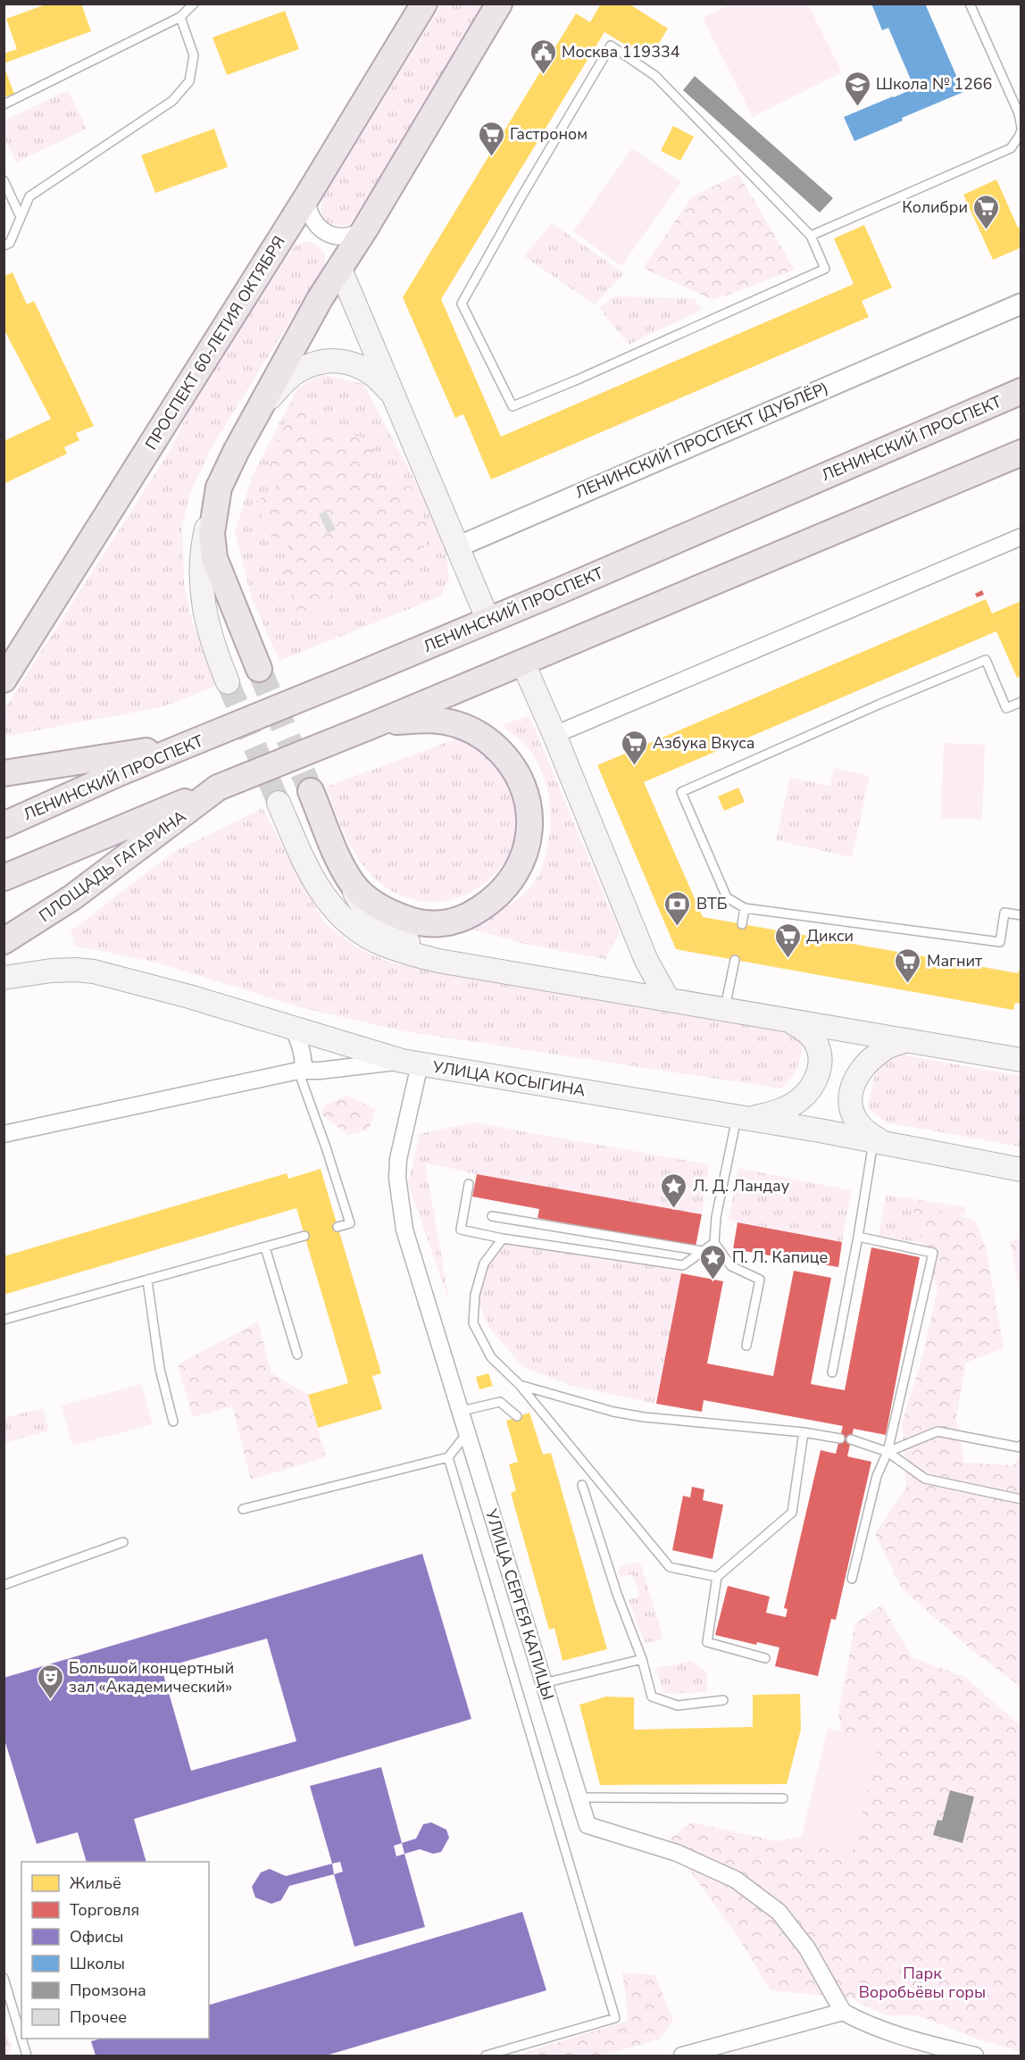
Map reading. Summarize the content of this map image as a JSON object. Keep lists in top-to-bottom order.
{
  "streets": {
    "main road": [
      "ПРОСПЕКТ 60-ЛЕТИЯ ОКТЯБРЯ",
      "ЛЕНИНСКИЙ ПРОСПЕКТ",
      "ПЛОЩАДЬ ГАГАРИНА",
      "УЛИЦА КОСЫГИНА"
    ],
    "street": ["ЛЕНИНСКИЙ ПРОСПЕКТ (ДУБЛЁР)", "УЛИЦА СЕРГЕЯ КАПИЦЫ"]
  },
  "crossings": [
    ["УЛИЦА КОСЫГИНА", "УЛИЦА СЕРГЕЯ КАПИЦЫ"]
  ],
  "parks": ["Парк Воробьёвы горы"],
  "places": {
    "public building": ["Москва 119334"],
    "school or university": ["Школа № 1266"],
    "supermarket": [
      "Гастроном",
      "Колибри",
      "Азбука Вкуса",
      "Дикси",
      "Магнит"
    ],
    "bank": ["ВТБ"],
    "place": ["Л. Д. Ландау", "П. Л. Капице"],
    "theatre": ["Большой концертный зал «Академический»"]
  },
  "legend": [
    "Жильё",
    "Торговля",
    "Офисы",
    "Школы",
    "Промзона",
    "Прочее"
  ]
}
